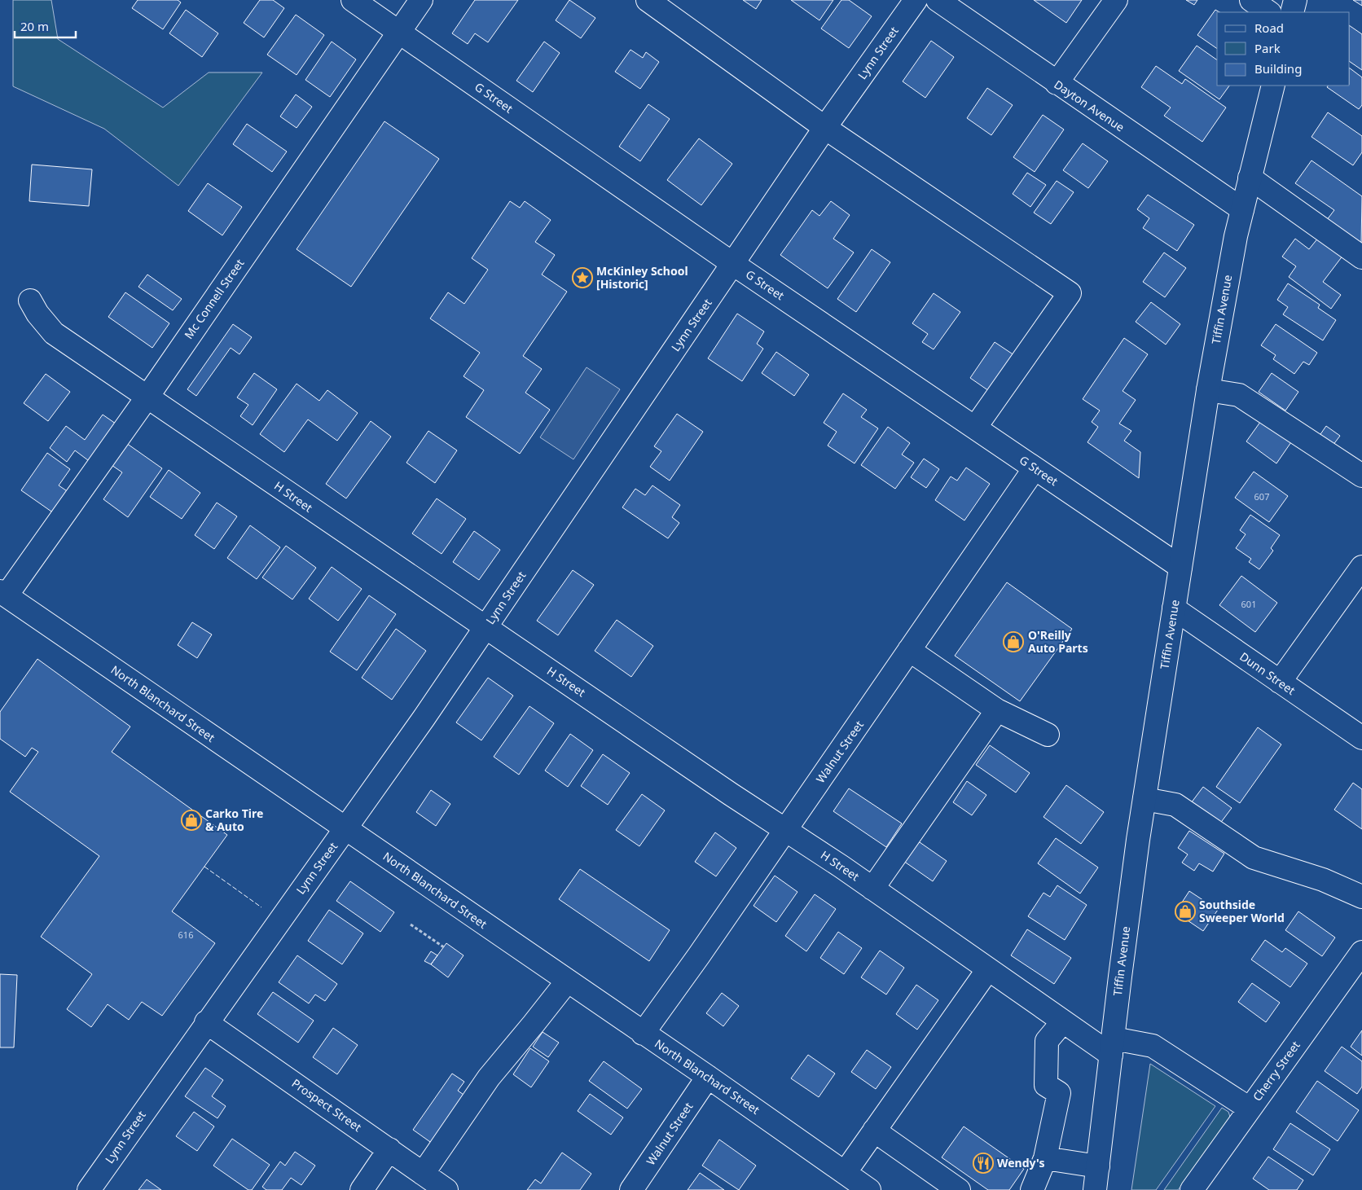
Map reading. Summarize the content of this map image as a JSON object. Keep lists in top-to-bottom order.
{
  "streets": {
    "main road": [
      "Lynn Street",
      "G Street",
      "Dayton Avenue",
      "Mc Connell Street",
      "Tiffin Avenue",
      "H Street",
      "Dunn Street",
      "North Blanchard Street",
      "Walnut Street",
      "Cherry Street",
      "Prospect Street"
    ]
  },
  "crossings": [
    ["Lynn Street", "G Street"],
    ["Lynn Street", "H Street"],
    ["Lynn Street", "North Blanchard Street"],
    ["Lynn Street", "Prospect Street"],
    ["G Street", "Mc Connell Street"],
    ["G Street", "Tiffin Avenue"],
    ["G Street", "Walnut Street"],
    ["Dayton Avenue", "Tiffin Avenue"],
    ["Mc Connell Street", "H Street"],
    ["Mc Connell Street", "North Blanchard Street"],
    ["Tiffin Avenue", "H Street"],
    ["Tiffin Avenue", "Dunn Street"],
    ["H Street", "Walnut Street"],
    ["North Blanchard Street", "Walnut Street"]
  ],
  "places": {
    "place": ["McKinley School [Historic]"],
    "shop": ["O'Reilly Auto Parts", "Carko Tire & Auto", "Southside Sweeper World"],
    "restaurant": ["Wendy's"]
  },
  "house_numbers": ["607", "601", "616"],
  "legend": ["Road", "Park", "Building"],
  "scale_bar": "20 m"
}
